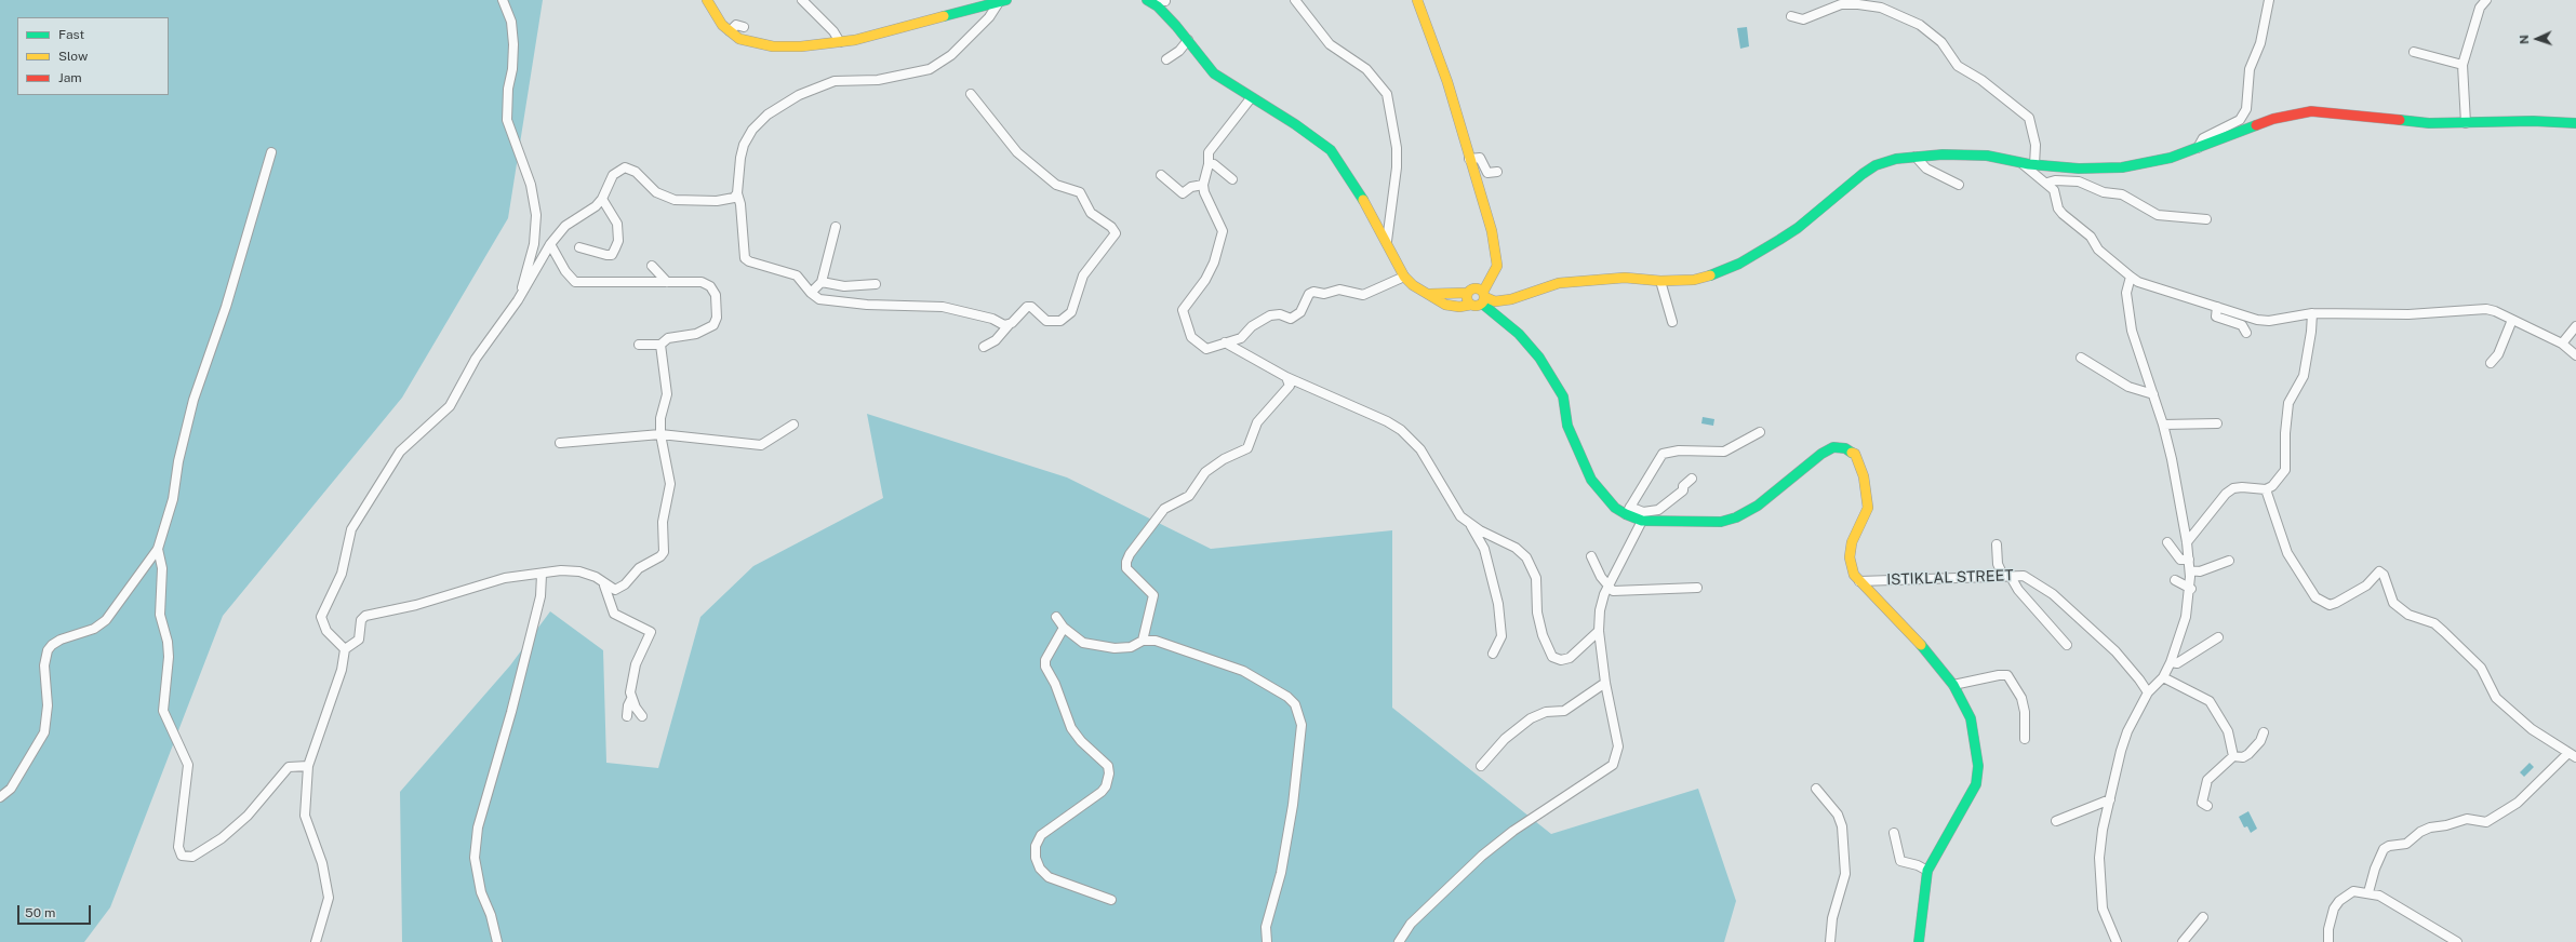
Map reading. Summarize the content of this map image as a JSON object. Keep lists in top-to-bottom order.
{
  "streets": {
    "street": ["ISTIKLAL STREET"]
  },
  "legend": ["Fast", "Slow", "Jam"],
  "scale_bar": "50 m",
  "north": "left"
}
